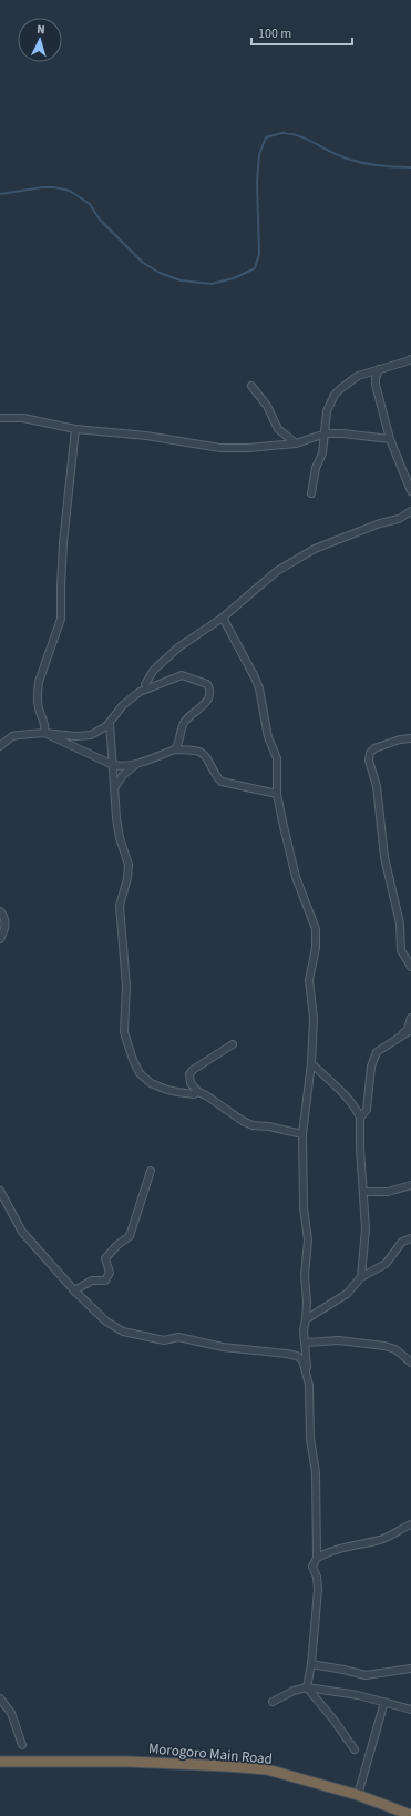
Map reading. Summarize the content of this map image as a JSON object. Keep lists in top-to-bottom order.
{
  "streets": {
    "highway": ["Morogoro Main Road"]
  },
  "scale_bar": "100 m",
  "north": "top"
}
